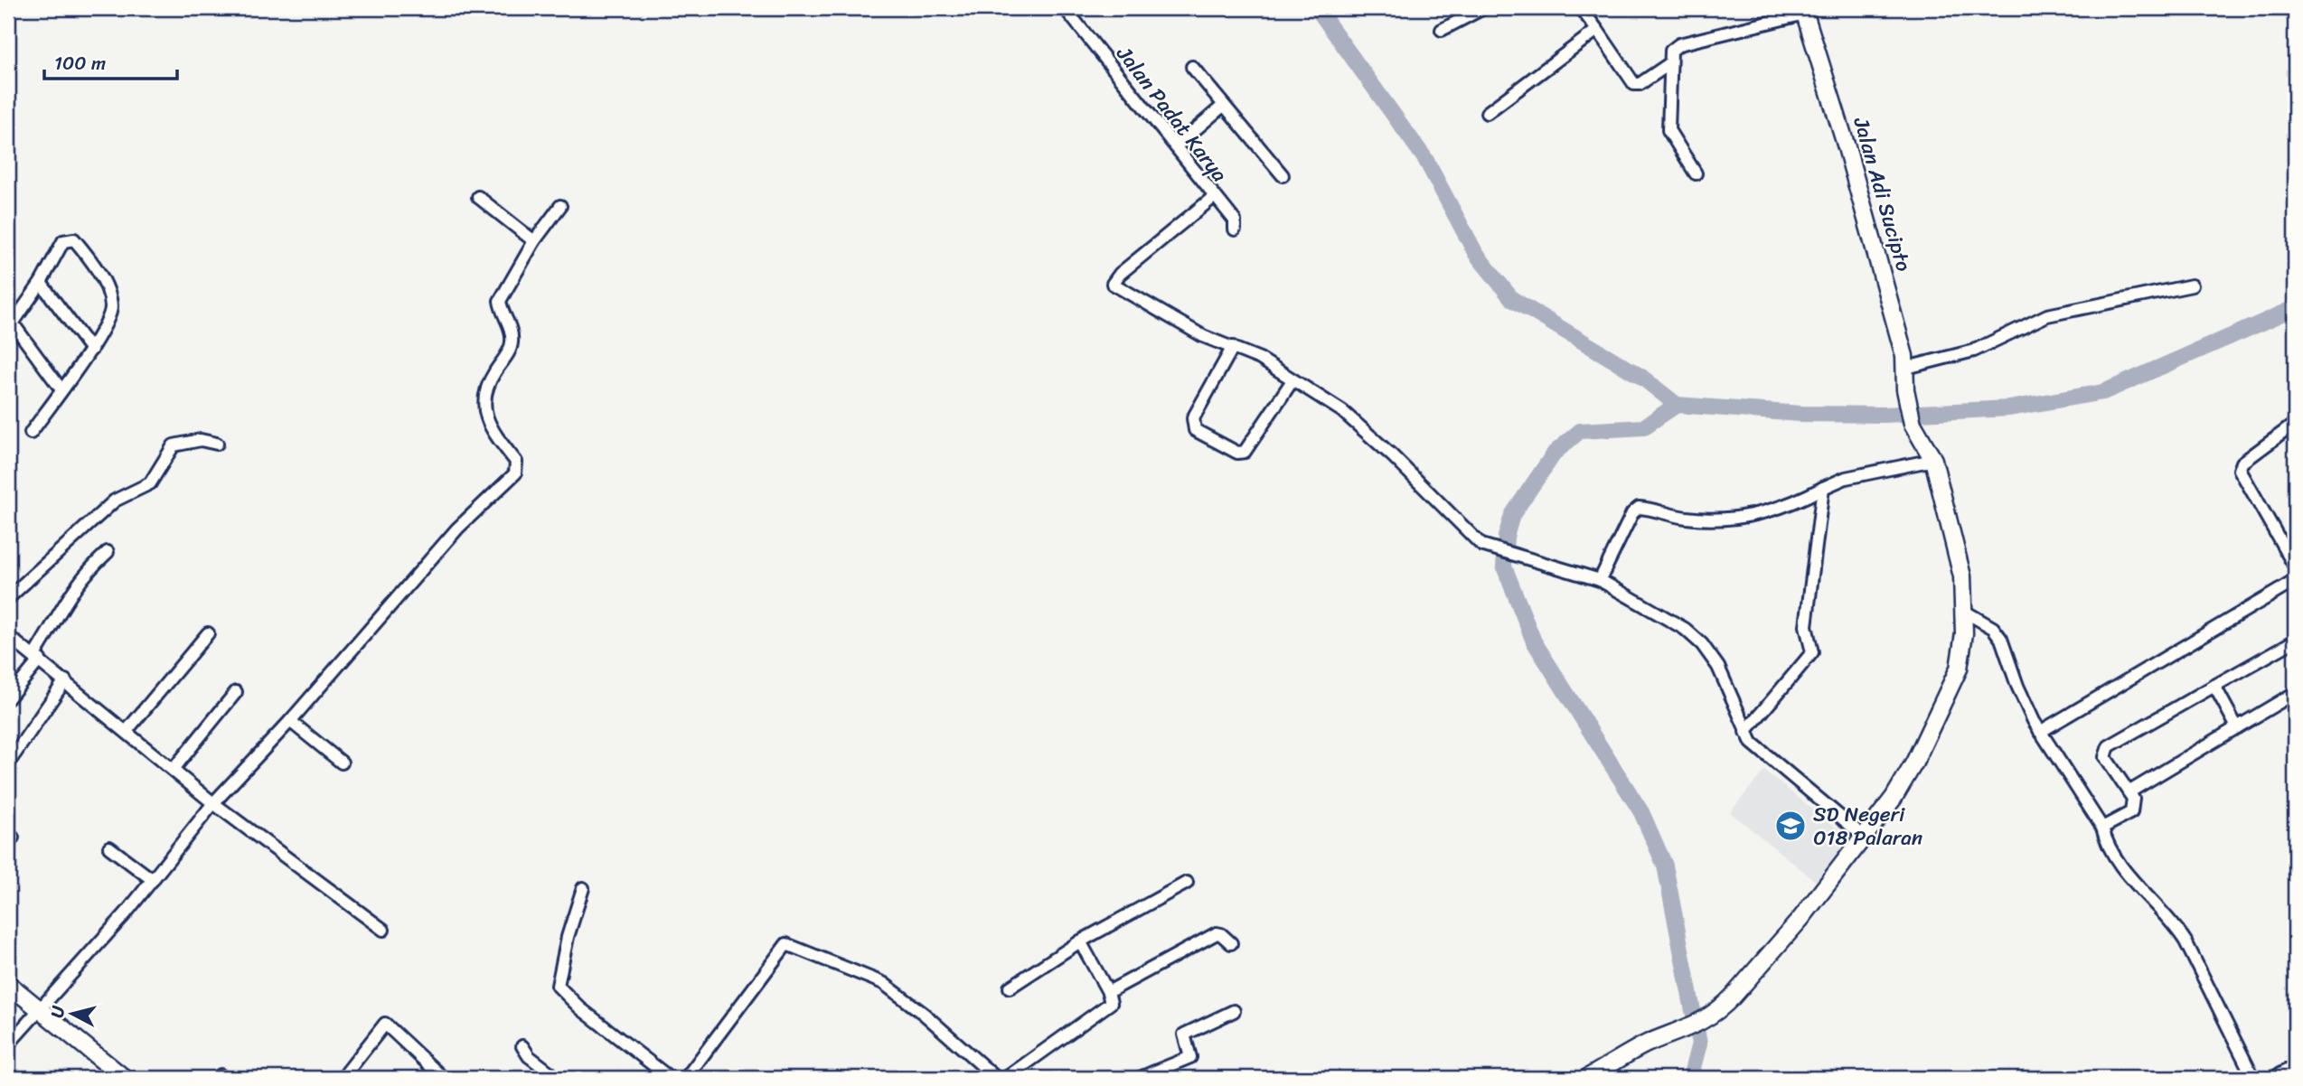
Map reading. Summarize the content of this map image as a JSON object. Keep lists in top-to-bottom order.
{
  "streets": {
    "street": ["Jalan Padat Karya", "Jalan Adi Sucipto"]
  },
  "places": {
    "school or university": ["SD Negeri 018 Palaran"]
  },
  "scale_bar": "100 m",
  "north": "left"
}
